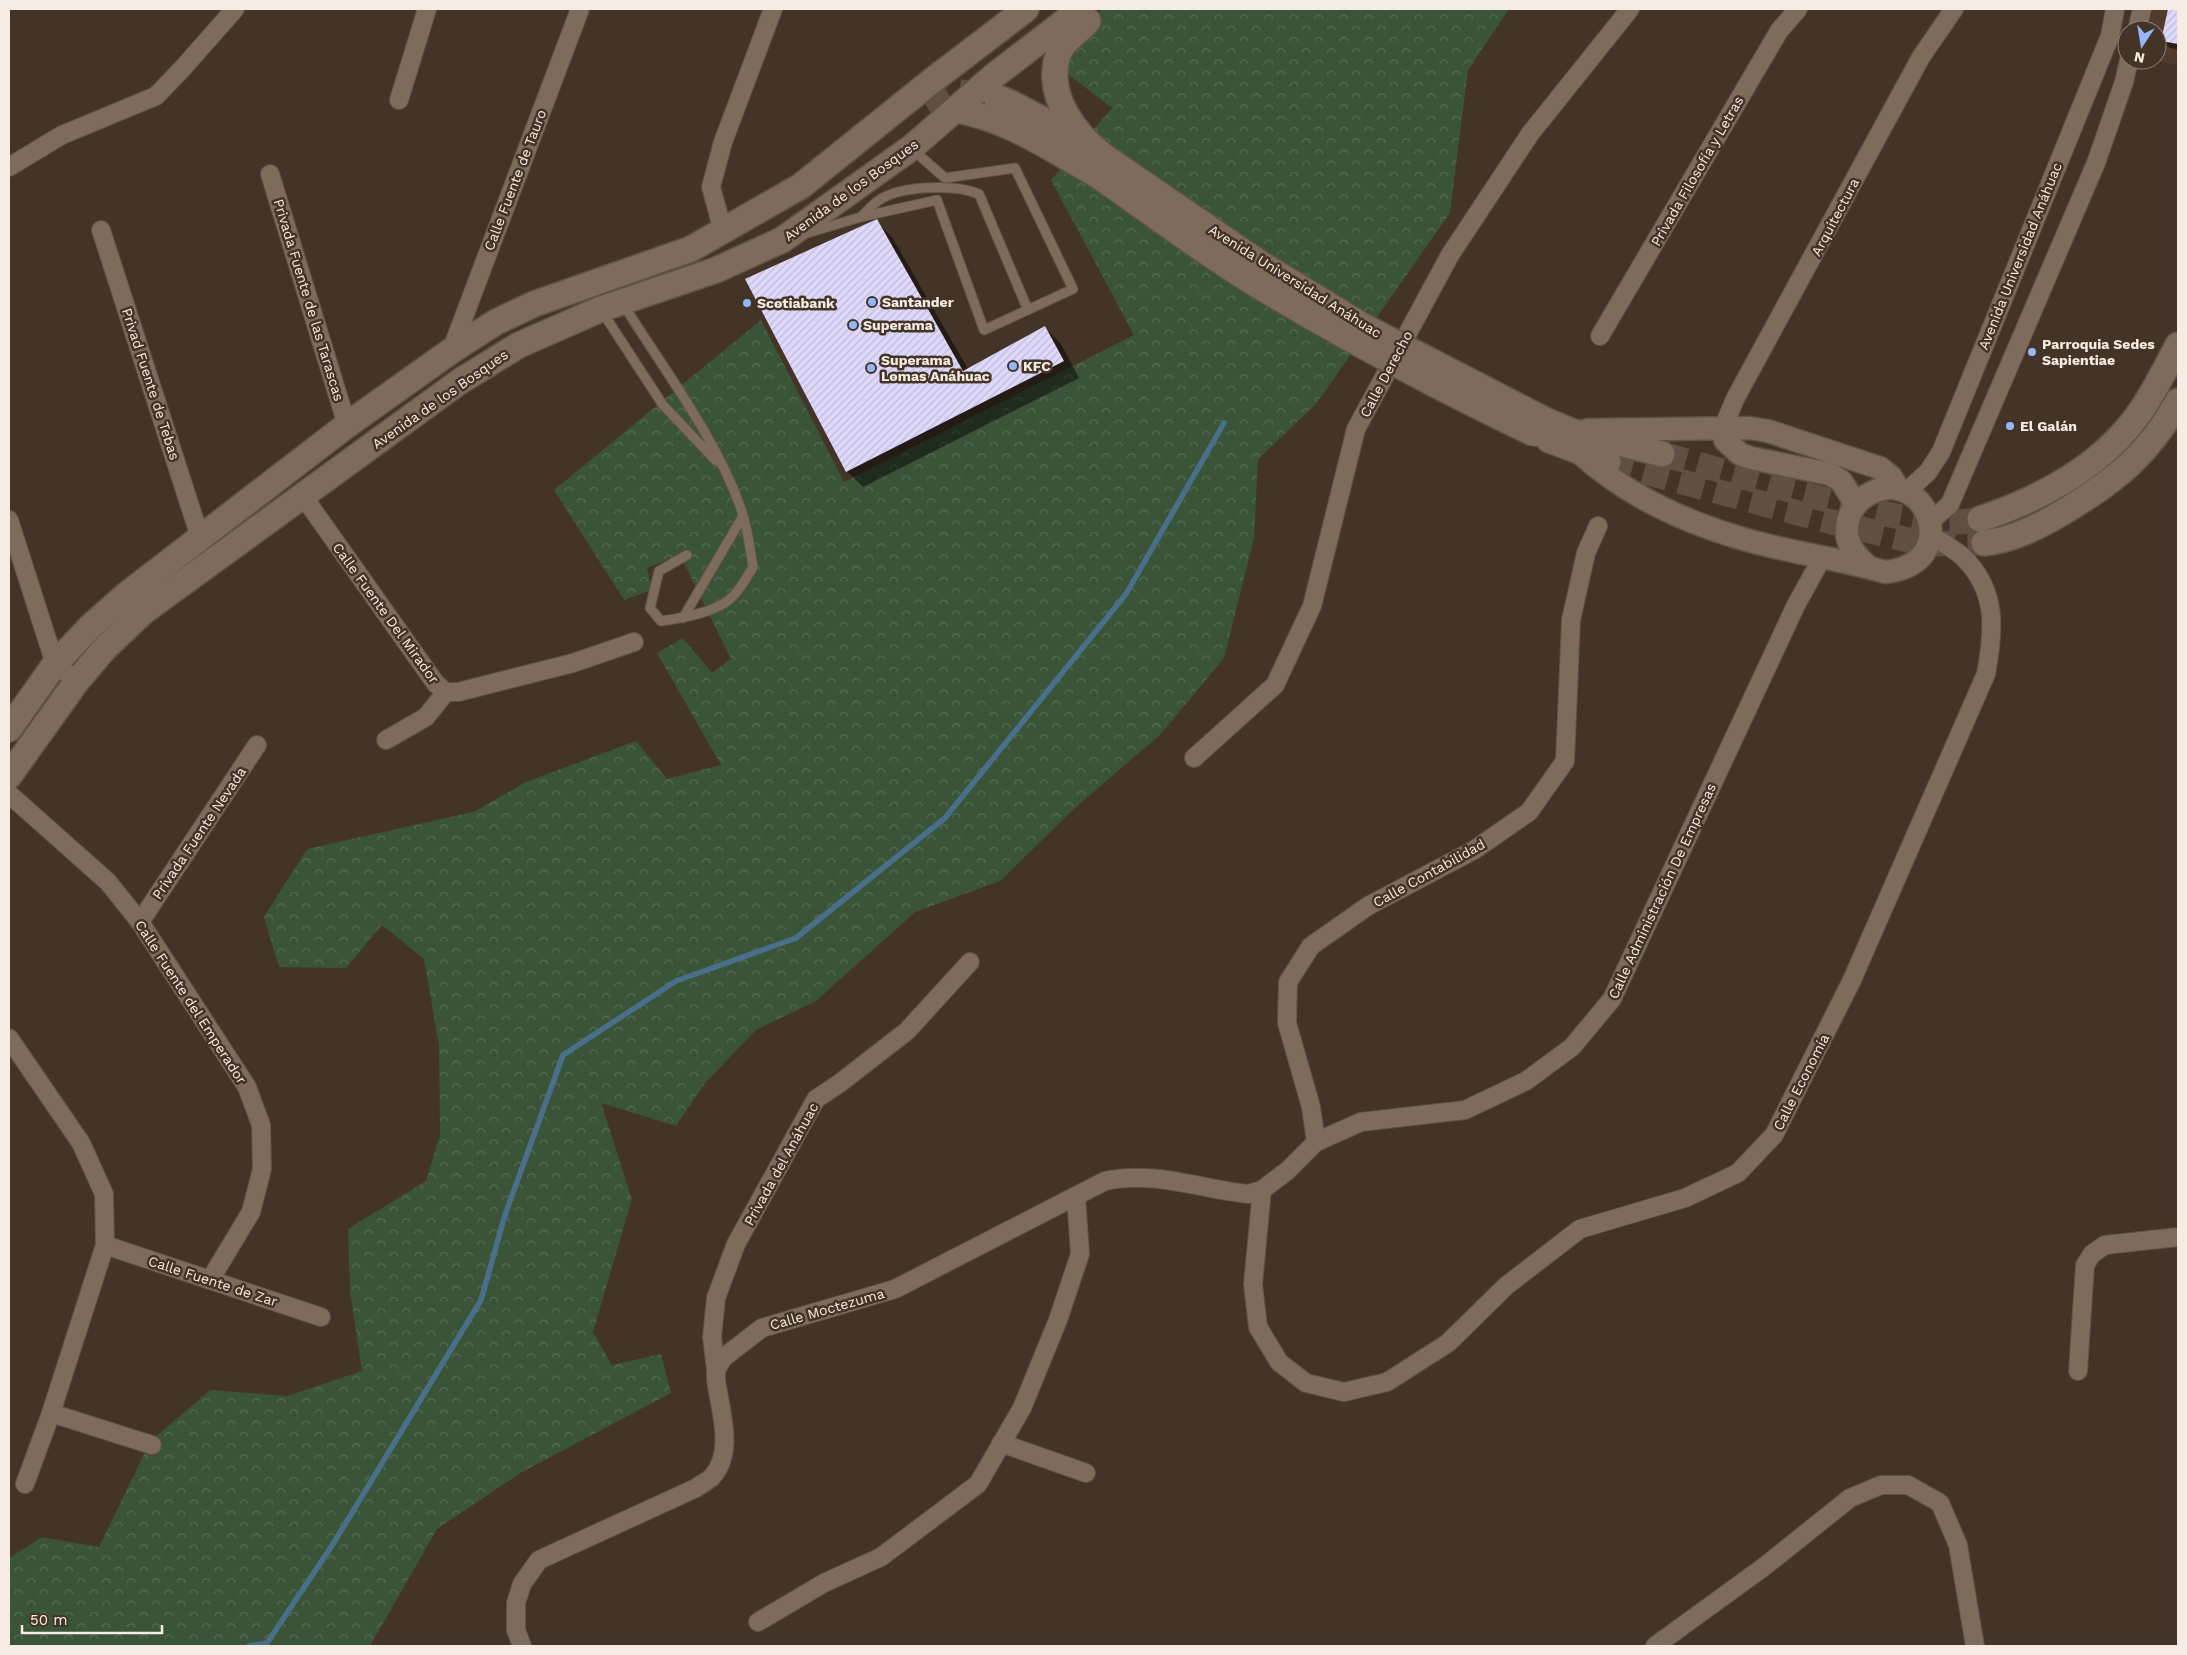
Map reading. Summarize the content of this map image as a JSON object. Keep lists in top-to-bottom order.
{
  "streets": {
    "main road": ["Avenida de los Bosques", "Avenida Universidad Anáhuac"],
    "street": [
      "Privada Filosofía y Letras",
      "Calle Fuente de Tauro",
      "Arquitectura",
      "Privada Fuente de las Tarascas",
      "Calle Derecho",
      "Privad Fuente de Tebas",
      "Calle Fuente Del Mirador",
      "Privada Fuente Nevada",
      "Calle Contabilidad",
      "Calle Administración De Empresas",
      "Calle Fuente del Emperador",
      "Calle Economía",
      "Privada del Anáhuac",
      "Calle Fuente de Zar",
      "Calle Moctezuma"
    ]
  },
  "crossings": [
    ["Avenida de los Bosques", "Avenida Universidad Anáhuac"],
    ["Avenida de los Bosques", "Calle Fuente Del Mirador"],
    ["Avenida Universidad Anáhuac", "Calle Economía"],
    ["Privada Fuente Nevada", "Calle Fuente del Emperador"],
    ["Calle Contabilidad", "Calle Administración De Empresas"],
    ["Calle Fuente del Emperador", "Calle Fuente de Zar"],
    ["Calle Economía", "Calle Moctezuma"],
    ["Privada del Anáhuac", "Calle Moctezuma"]
  ],
  "places": [
    "Santander",
    "Scotiabank",
    "Superama",
    "Parroquia Sedes Sapientiae",
    "KFC",
    "Superama Lomas Anáhuac",
    "El Galán"
  ],
  "scale_bar": "50 m",
  "north": "bottom"
}
